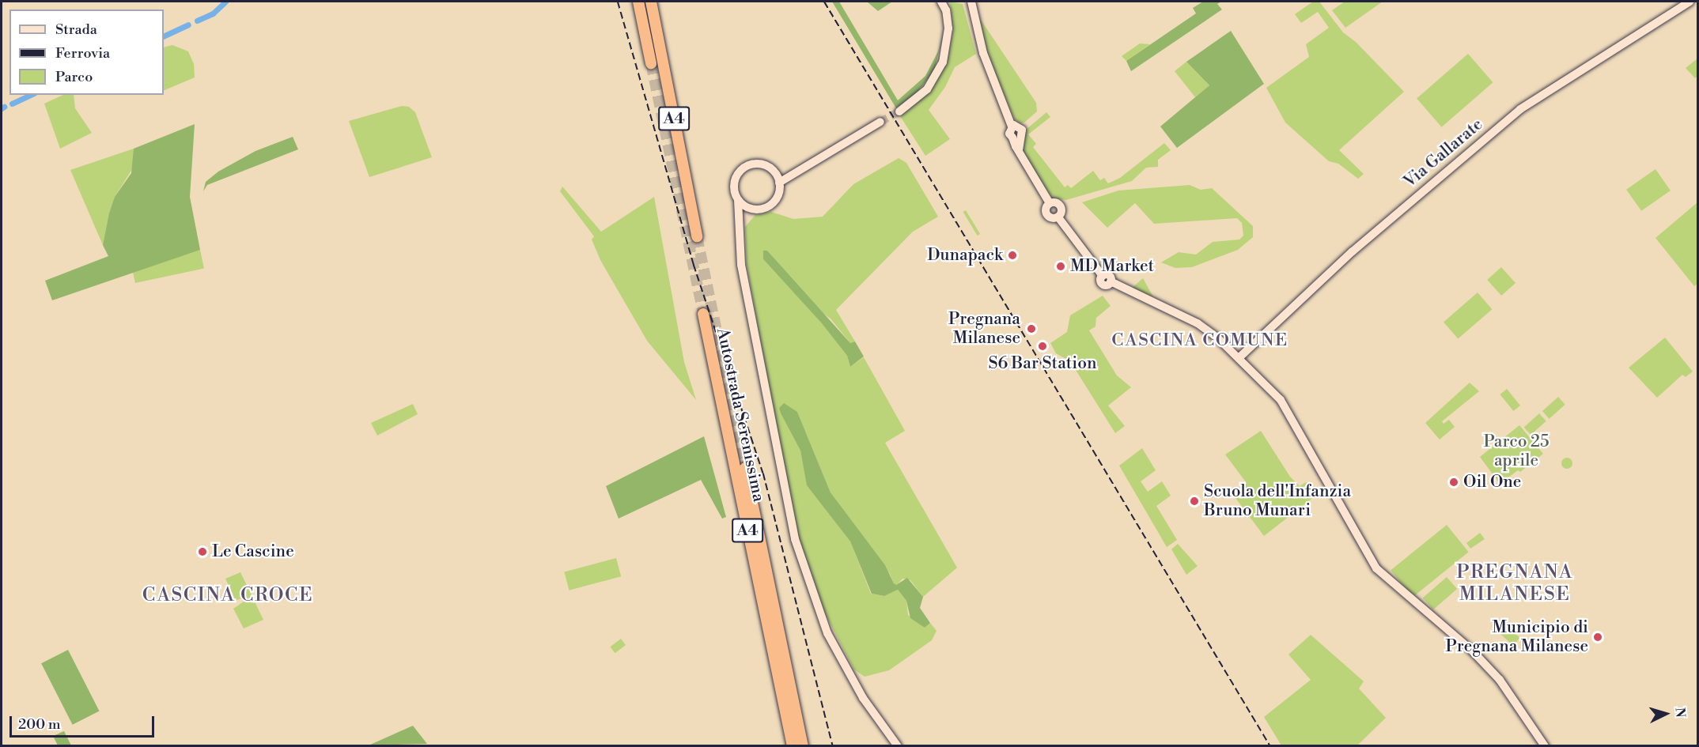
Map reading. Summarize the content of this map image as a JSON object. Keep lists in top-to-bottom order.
{
  "streets": {
    "highway": ["A4", "Autostrada Serenissima"],
    "street": ["Via Gallarate"]
  },
  "districts": ["CASCINA COMUNE", "PREGNANA MILANESE", "CASCINA CROCE"],
  "parks": ["Parco 25 aprile"],
  "places": [
    "Dunapack",
    "MD Market",
    "Pregnana Milanese",
    "S6 Bar Station",
    "Oil One",
    "Scuola dell'Infanzia Bruno Munari",
    "Le Cascine",
    "Municipio di Pregnana Milanese"
  ],
  "legend": ["Strada", "Ferrovia", "Parco"],
  "scale_bar": "200 m",
  "north": "right"
}
